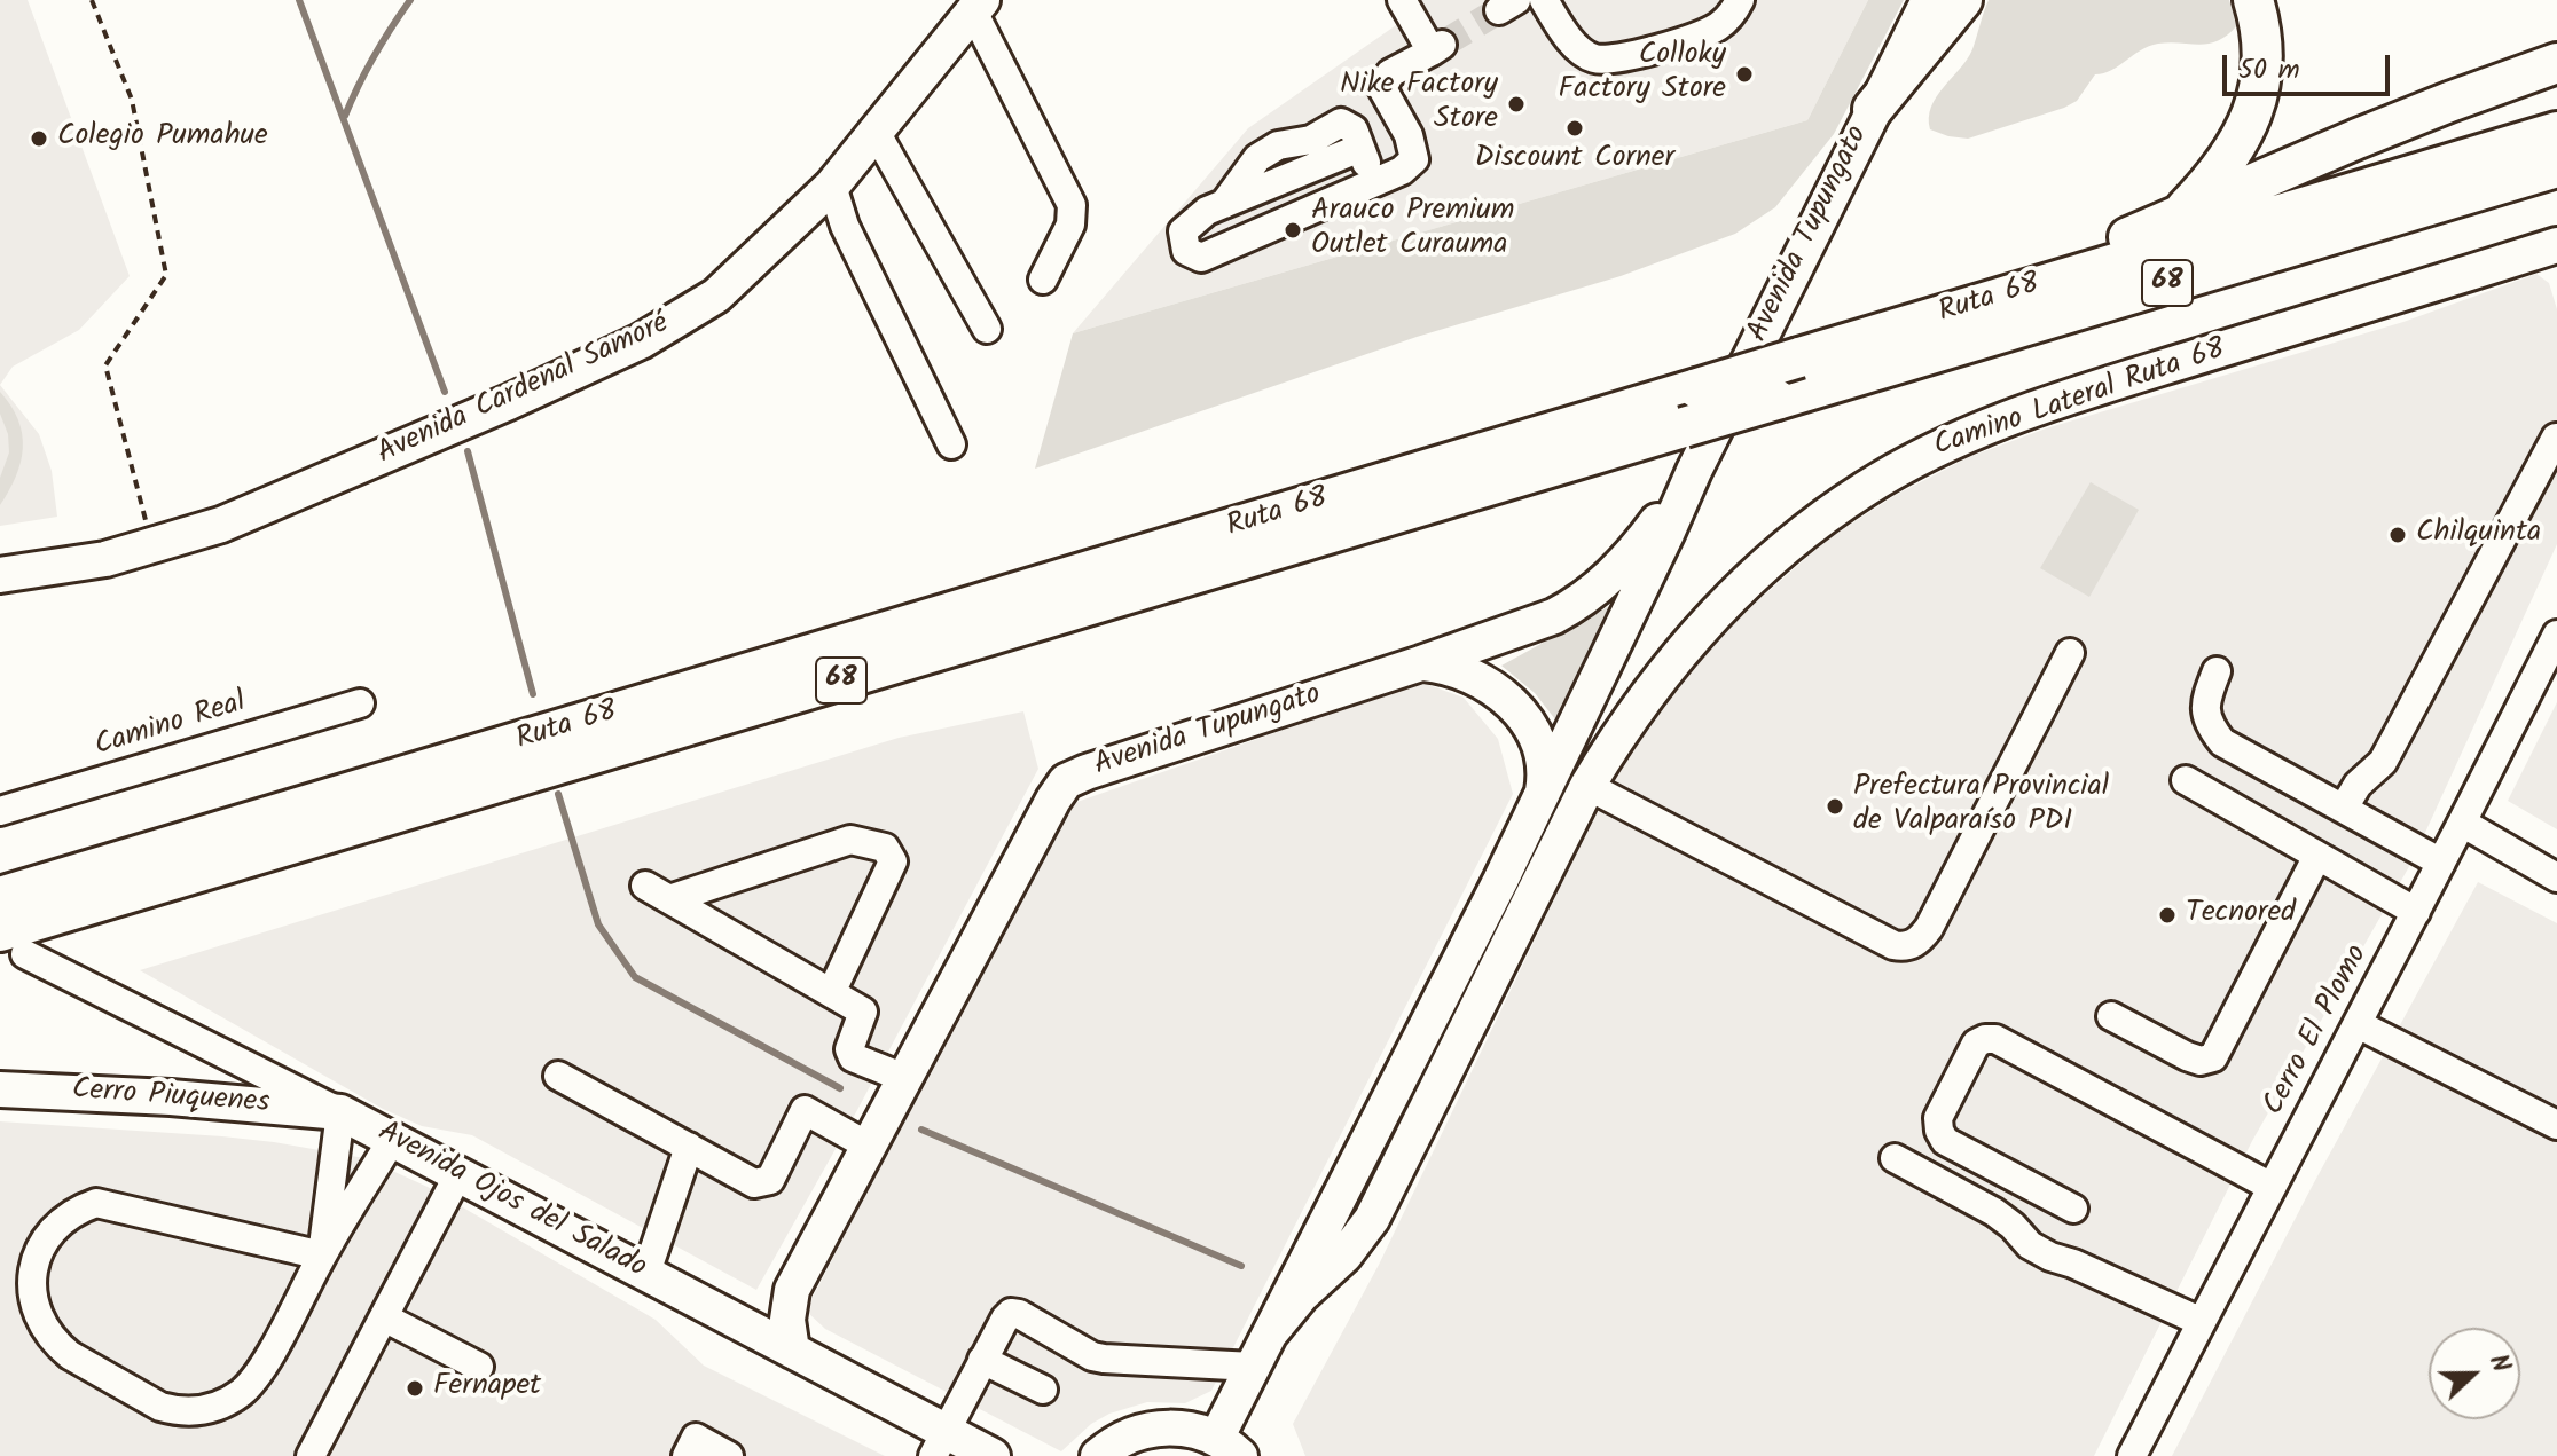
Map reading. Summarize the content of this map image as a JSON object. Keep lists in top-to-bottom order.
{
  "streets": {
    "highway": ["68", "Ruta 68"],
    "main road": [
      "Avenida Tupungato",
      "Avenida Cardenal Samoré",
      "Camino Lateral Ruta 68",
      "Cerro Piuquenes",
      "Avenida Ojos del Salado"
    ],
    "street": ["Camino Real", "Cerro El Plomo"]
  },
  "crossings": [
    ["Avenida Tupungato", "Camino Lateral Ruta 68"],
    ["Avenida Tupungato", "Avenida Ojos del Salado"],
    ["Ruta 68", "Avenida Ojos del Salado"],
    ["Cerro Piuquenes", "Avenida Ojos del Salado"]
  ],
  "places": [
    "Colloky Factory Store",
    "Nike Factory Store",
    "Discount Corner",
    "Colegio Pumahue",
    "Arauco Premium Outlet Curauma",
    "Chilquinta",
    "Prefectura Provincial de Valparaíso PDI",
    "Tecnored",
    "Fernapet"
  ],
  "scale_bar": "50 m",
  "north": "right"
}
